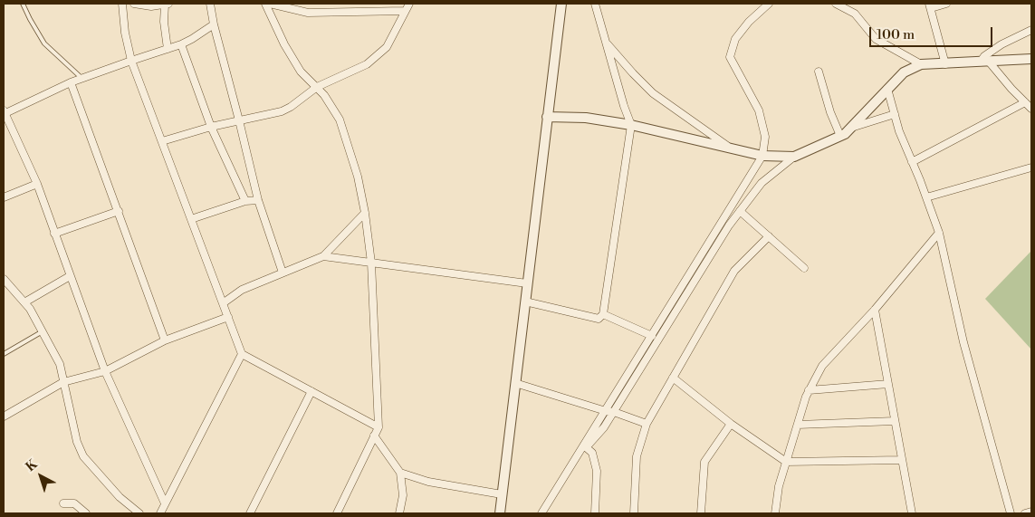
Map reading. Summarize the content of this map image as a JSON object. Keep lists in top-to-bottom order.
{
  "scale_bar": "100 m",
  "north": "top left"
}
